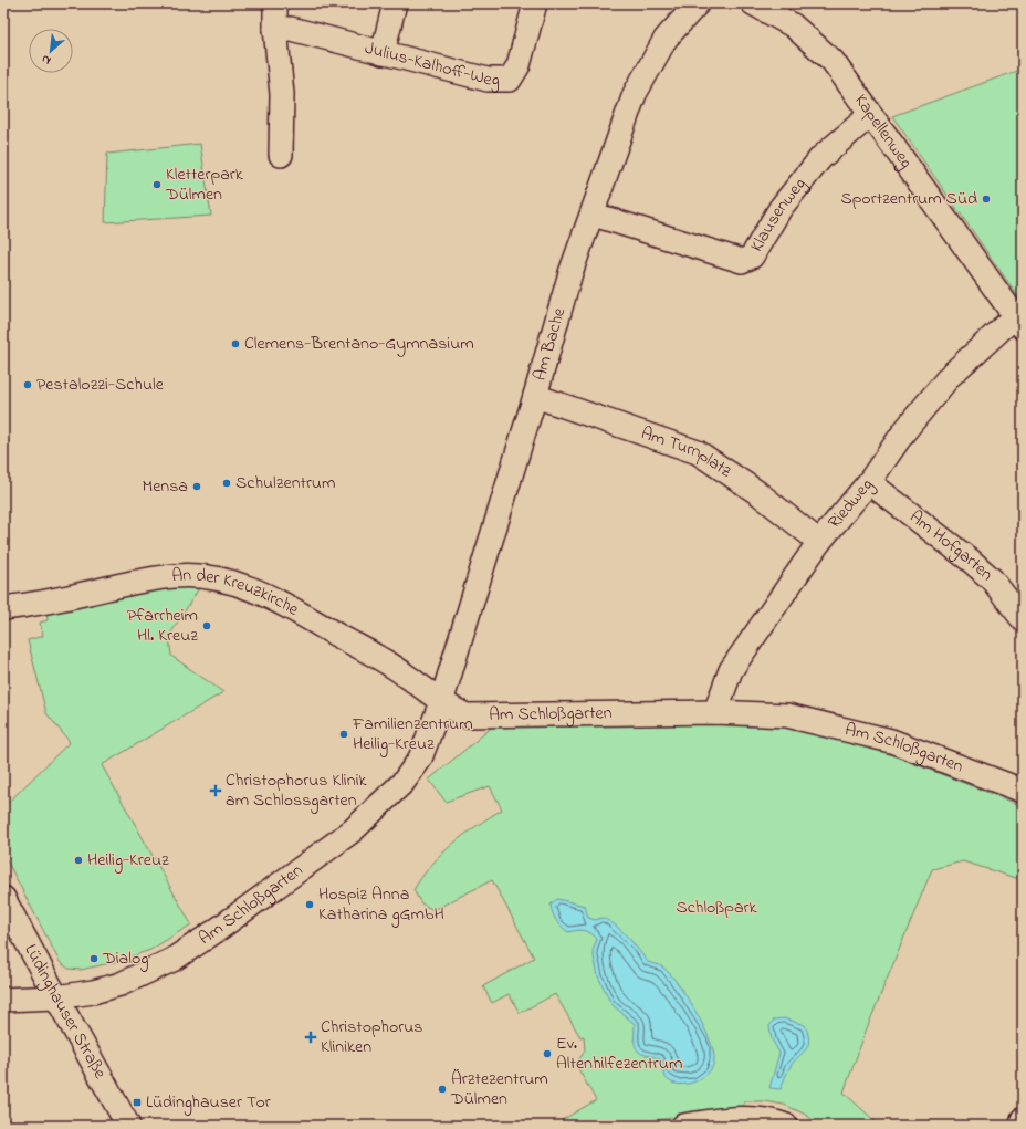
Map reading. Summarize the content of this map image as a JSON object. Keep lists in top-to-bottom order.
{
  "streets": {
    "street": [
      "Julius-Kalhoff-Weg",
      "Kapellenweg",
      "Klausenweg",
      "Am Bache",
      "Am Turnplatz",
      "Riedweg",
      "Am Hofgarten",
      "An der Kreuzkirche",
      "Am Schloßgarten",
      "Lüdinghauser Straße"
    ]
  },
  "crossings": [
    ["Kapellenweg", "Klausenweg"],
    ["Kapellenweg", "Riedweg"],
    ["Klausenweg", "Am Bache"],
    ["Am Bache", "Am Turnplatz"],
    ["Am Bache", "An der Kreuzkirche"],
    ["Am Bache", "Am Schloßgarten"],
    ["Am Turnplatz", "Riedweg"],
    ["Riedweg", "Am Hofgarten"],
    ["Riedweg", "Am Schloßgarten"],
    ["An der Kreuzkirche", "Am Schloßgarten"],
    ["Am Schloßgarten", "Lüdinghauser Straße"]
  ],
  "parks": ["Schloßpark"],
  "places": {
    "other": [
      "Kletterpark Dülmen",
      "Sportzentrum Süd",
      "Clemens-Brentano-Gymnasium",
      "Pestalozzi-Schule",
      "Schulzentrum",
      "Mensa",
      "Pfarrheim Hl. Kreuz",
      "Familienzentrum Heilig-Kreuz",
      "Heilig-Kreuz",
      "Hospiz Anna Katharina gGmbH",
      "Dialog",
      "Ev. Altenhilfezentrum",
      "Ärztezentrum Dülmen"
    ],
    "health": ["Christophorus Klinik am Schlossgarten", "Christophorus Kliniken"],
    "transit": ["Lüdinghauser Tor"]
  },
  "north": "bottom left"
}
